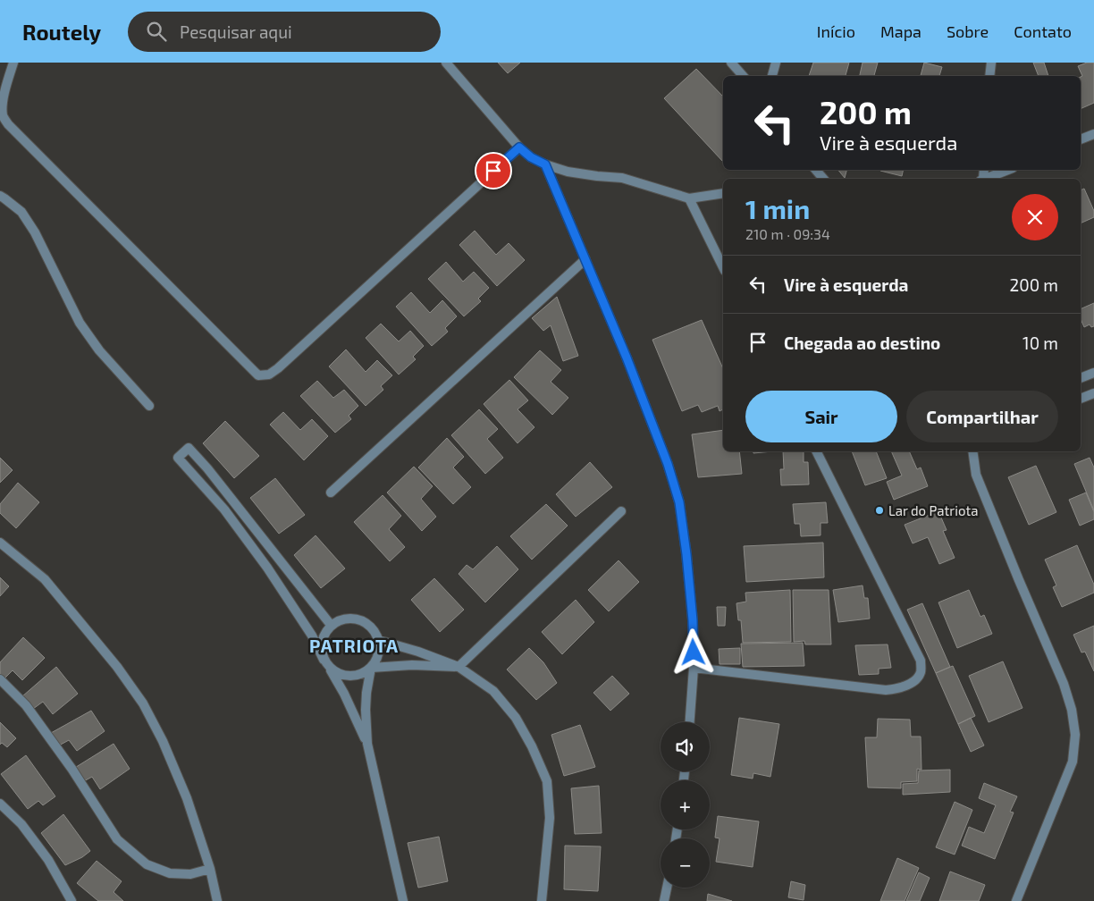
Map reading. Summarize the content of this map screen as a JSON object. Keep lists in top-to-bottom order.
{
  "districts": ["PATRIOTA"],
  "places": ["Lar do Patriota"],
  "page": {
    "header": "Routely",
    "search": "Pesquisar aqui",
    "nav": [
      "Início",
      "Mapa",
      "Sobre",
      "Contato"
    ],
    "turn": ["200 m", "Vire à esquerda"],
    "heading": ["1 min", "210 m · 09:34"],
    "list": [
      {
        "name": "Vire à esquerda",
        "value": "200 m"
      },
      {
        "name": "Chegada ao destino",
        "value": "10 m"
      }
    ],
    "buttons": ["Sair", "Compartilhar"],
    "map_buttons": ["+", "−"]
  }
}
